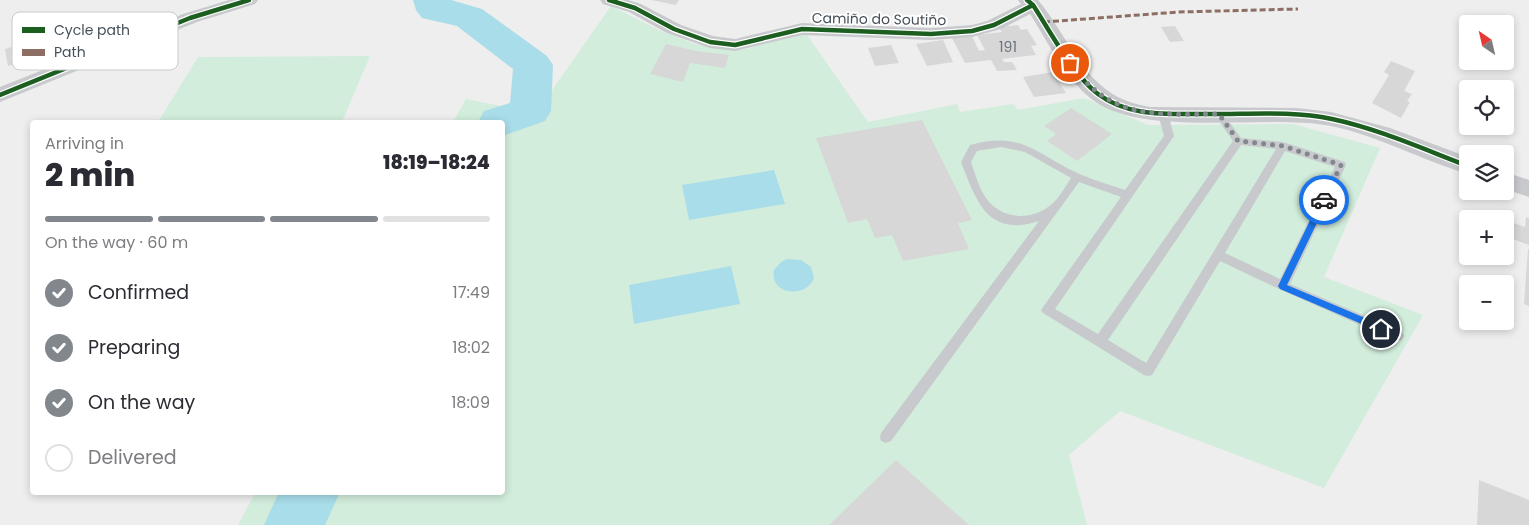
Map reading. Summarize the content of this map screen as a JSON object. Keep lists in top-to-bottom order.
{
  "streets": {
    "street": ["Camiño do Soutiño"]
  },
  "house_numbers": ["191"],
  "legend": ["Cycle path", "Path"],
  "north": "top left",
  "page": {
    "map_buttons": ["+", "−"],
    "heading": ["2 min", "Arriving in", "18:19–18:24"],
    "bar": "On the way · 60 m",
    "list": [
      ["Confirmed", "17:49"],
      ["Preparing", "18:02"],
      ["On the way", "18:09"],
      "Delivered"
    ]
  }
}
